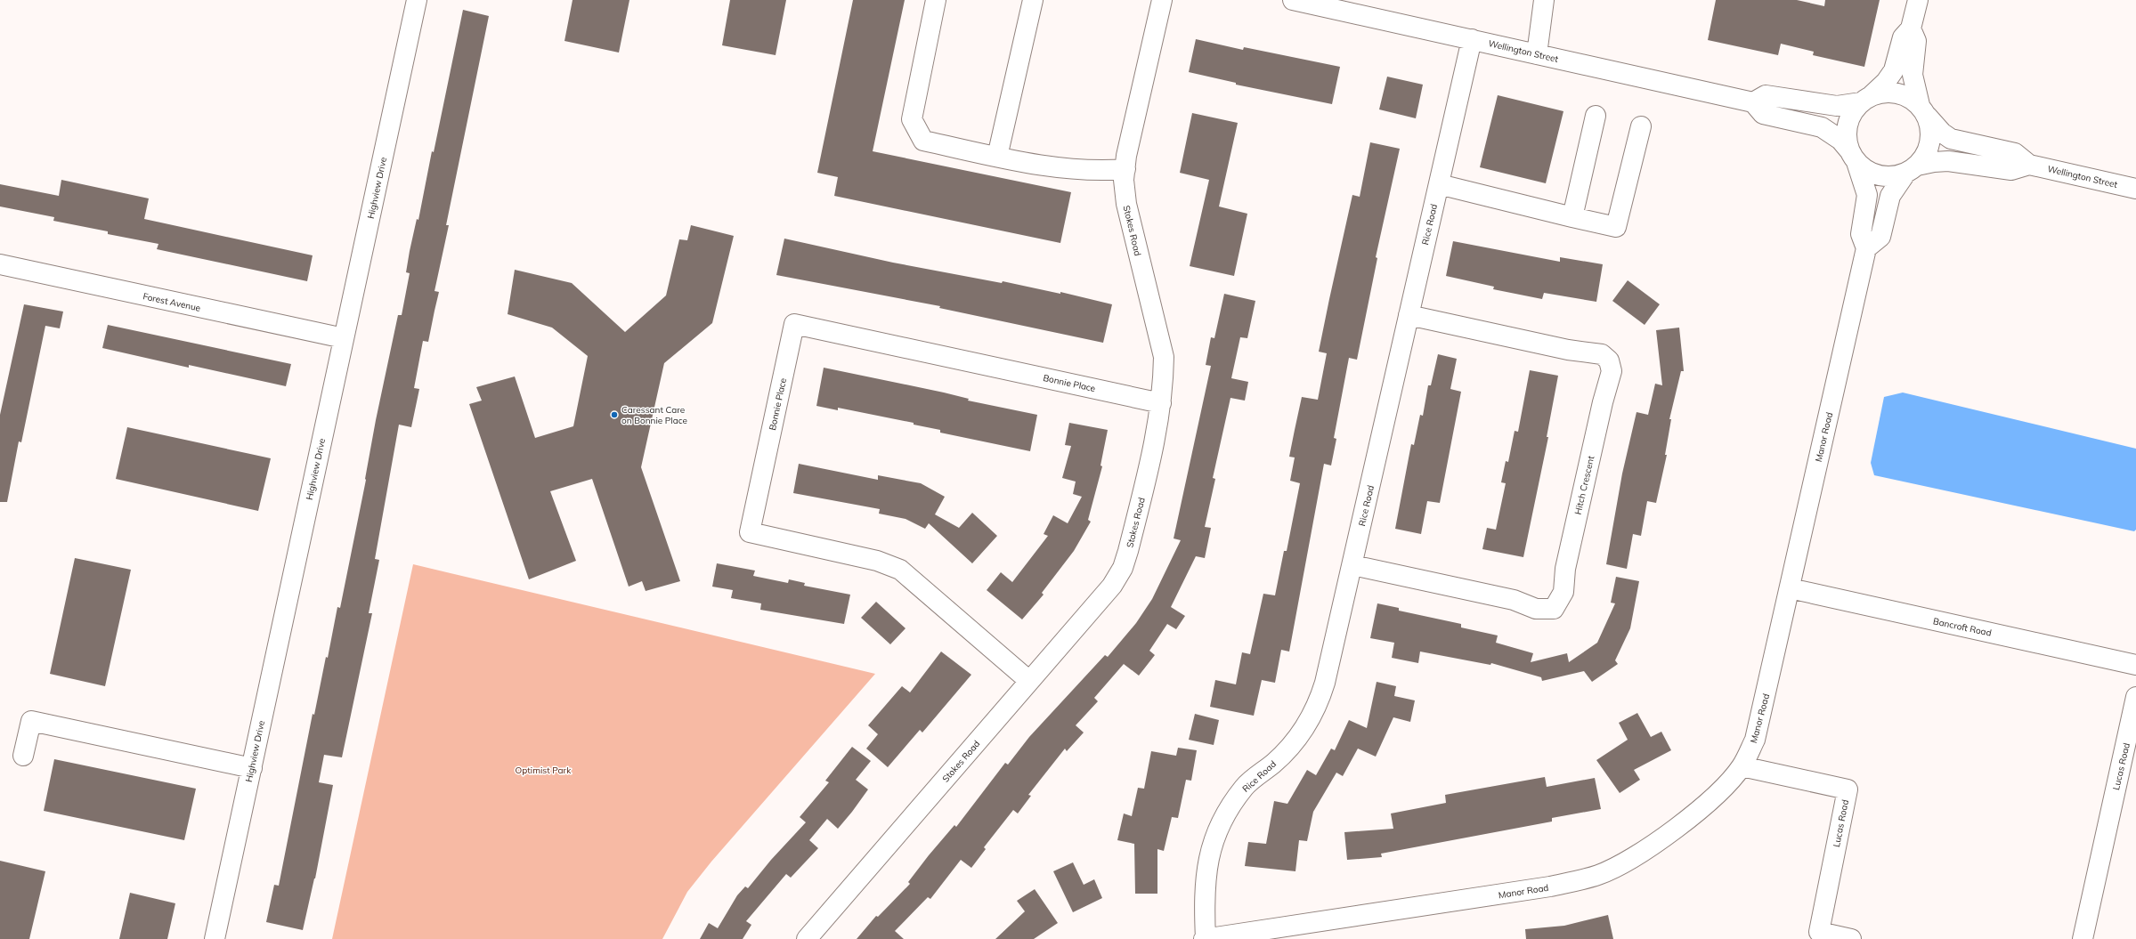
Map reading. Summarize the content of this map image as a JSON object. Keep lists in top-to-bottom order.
{
  "streets": {
    "street": [
      "Wellington Street",
      "Highview Drive",
      "Rice Road",
      "Stokes Road",
      "Forest Avenue",
      "Bonnie Place",
      "Manor Road",
      "Hitch Crescent",
      "Bancroft Road",
      "Lucas Road"
    ]
  },
  "crossings": [
    ["Wellington Street", "Rice Road"],
    ["Highview Drive", "Forest Avenue"],
    ["Rice Road", "Manor Road"],
    ["Rice Road", "Hitch Crescent"],
    ["Stokes Road", "Bonnie Place"],
    ["Manor Road", "Bancroft Road"],
    ["Manor Road", "Lucas Road"]
  ],
  "parks": ["Optimist Park"],
  "places": ["Caressant Care on Bonnie Place"]
}
